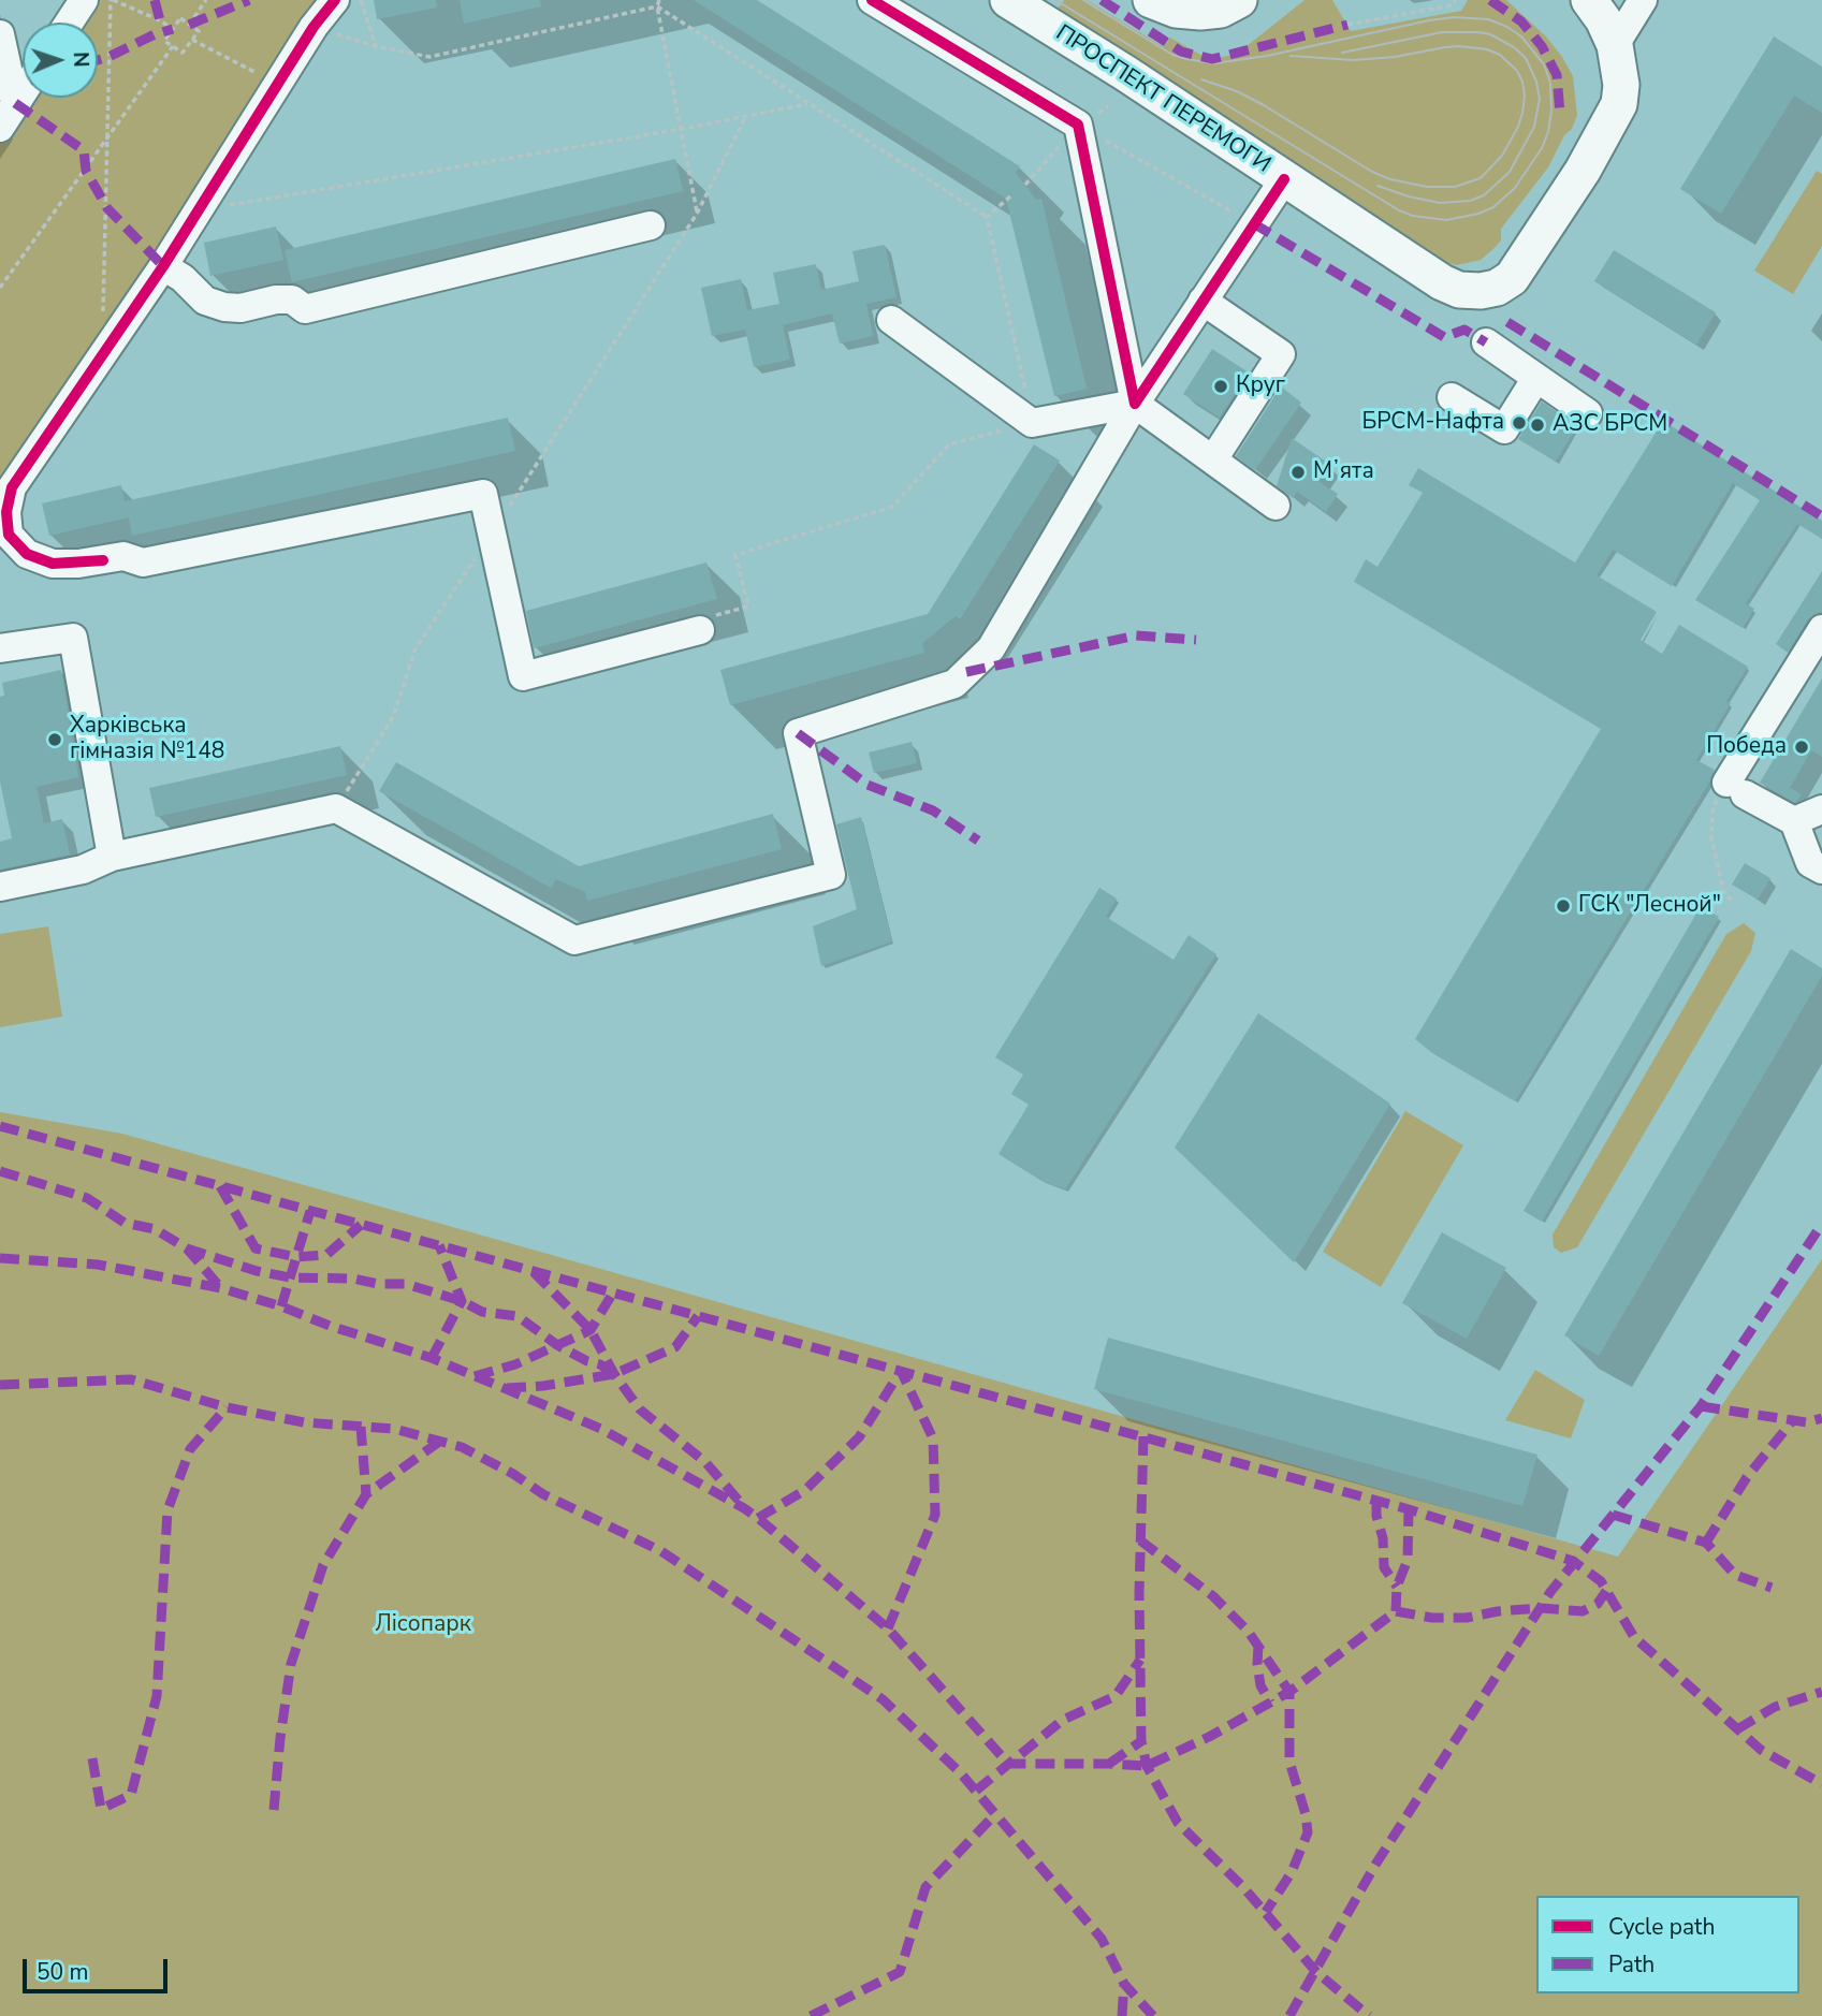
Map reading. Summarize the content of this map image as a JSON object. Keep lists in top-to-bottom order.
{
  "streets": {
    "main road": ["ПРОСПЕКТ ПЕРЕМОГИ"]
  },
  "parks": ["Лісопарк"],
  "places": [
    "Круг",
    "БРСМ-Hафта",
    "АЗС БРСМ",
    "Мʼята",
    "Харківська гімназія №148",
    "Победа",
    "ГСК \"Лесной\""
  ],
  "legend": ["Cycle path", "Path"],
  "scale_bar": "50 m",
  "north": "right"
}
